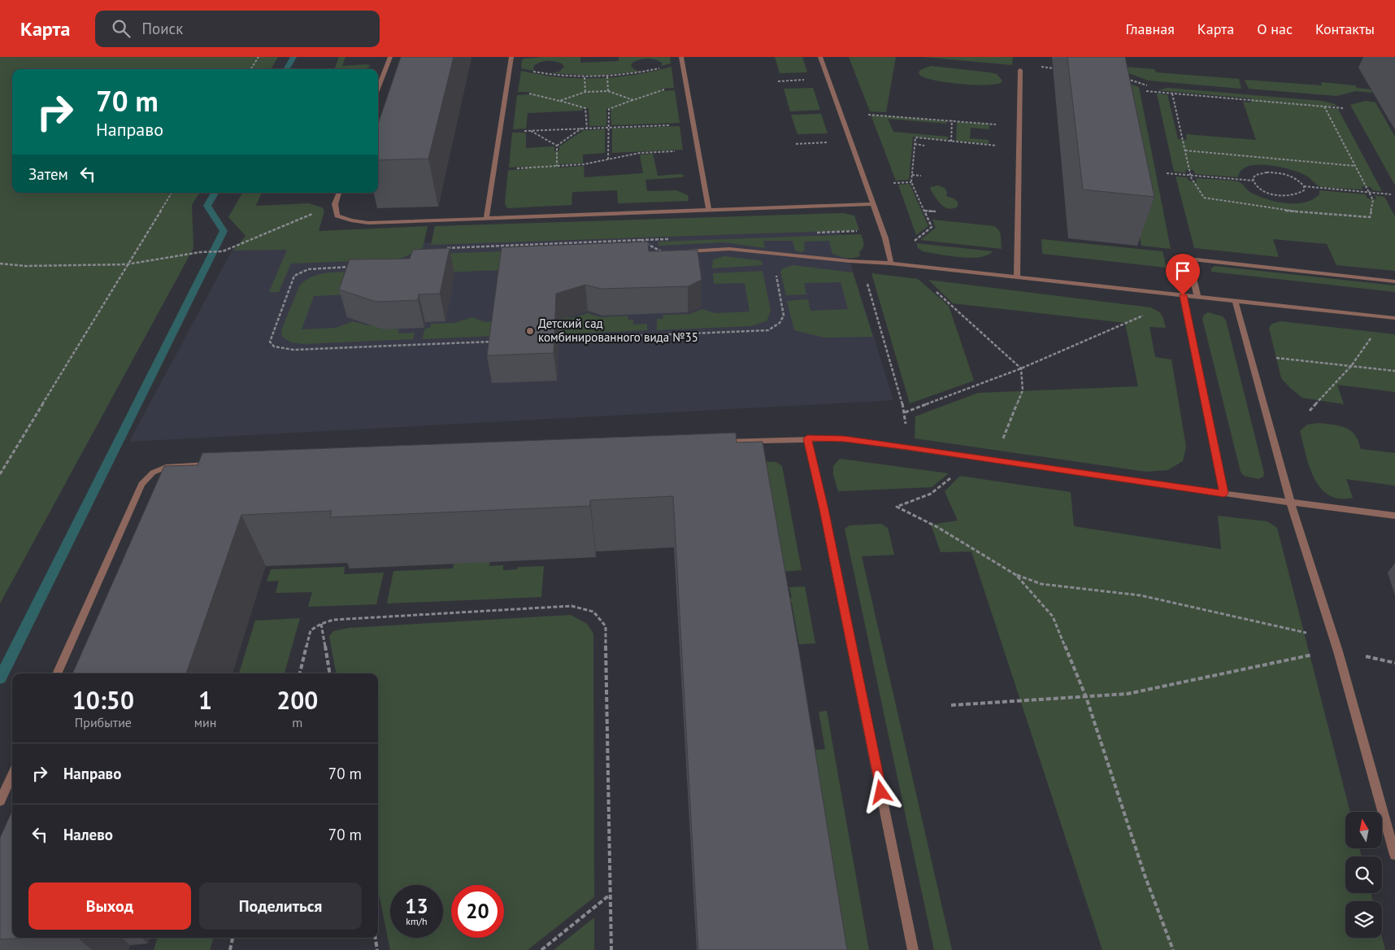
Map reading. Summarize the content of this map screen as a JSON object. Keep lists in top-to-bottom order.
{
  "places": ["Детский сад комбинированного вида №35"],
  "north": "top",
  "page": {
    "header": "Карта",
    "search": "Поиск",
    "nav": [
      "Главная",
      "Карта",
      "О нас",
      "Контакты"
    ],
    "turn": ["70 m", "Направо"],
    "then": "Затем",
    "eta": [
      "10:50",
      "Прибытие",
      "1",
      "мин",
      "200",
      "m"
    ],
    "list": [
      {
        "name": "Направо",
        "value": "70 m"
      },
      {
        "name": "Налево",
        "value": "70 m"
      }
    ],
    "buttons": ["Выход", "Поделиться"],
    "speed": "13 km/h",
    "limit": "20"
  }
}
